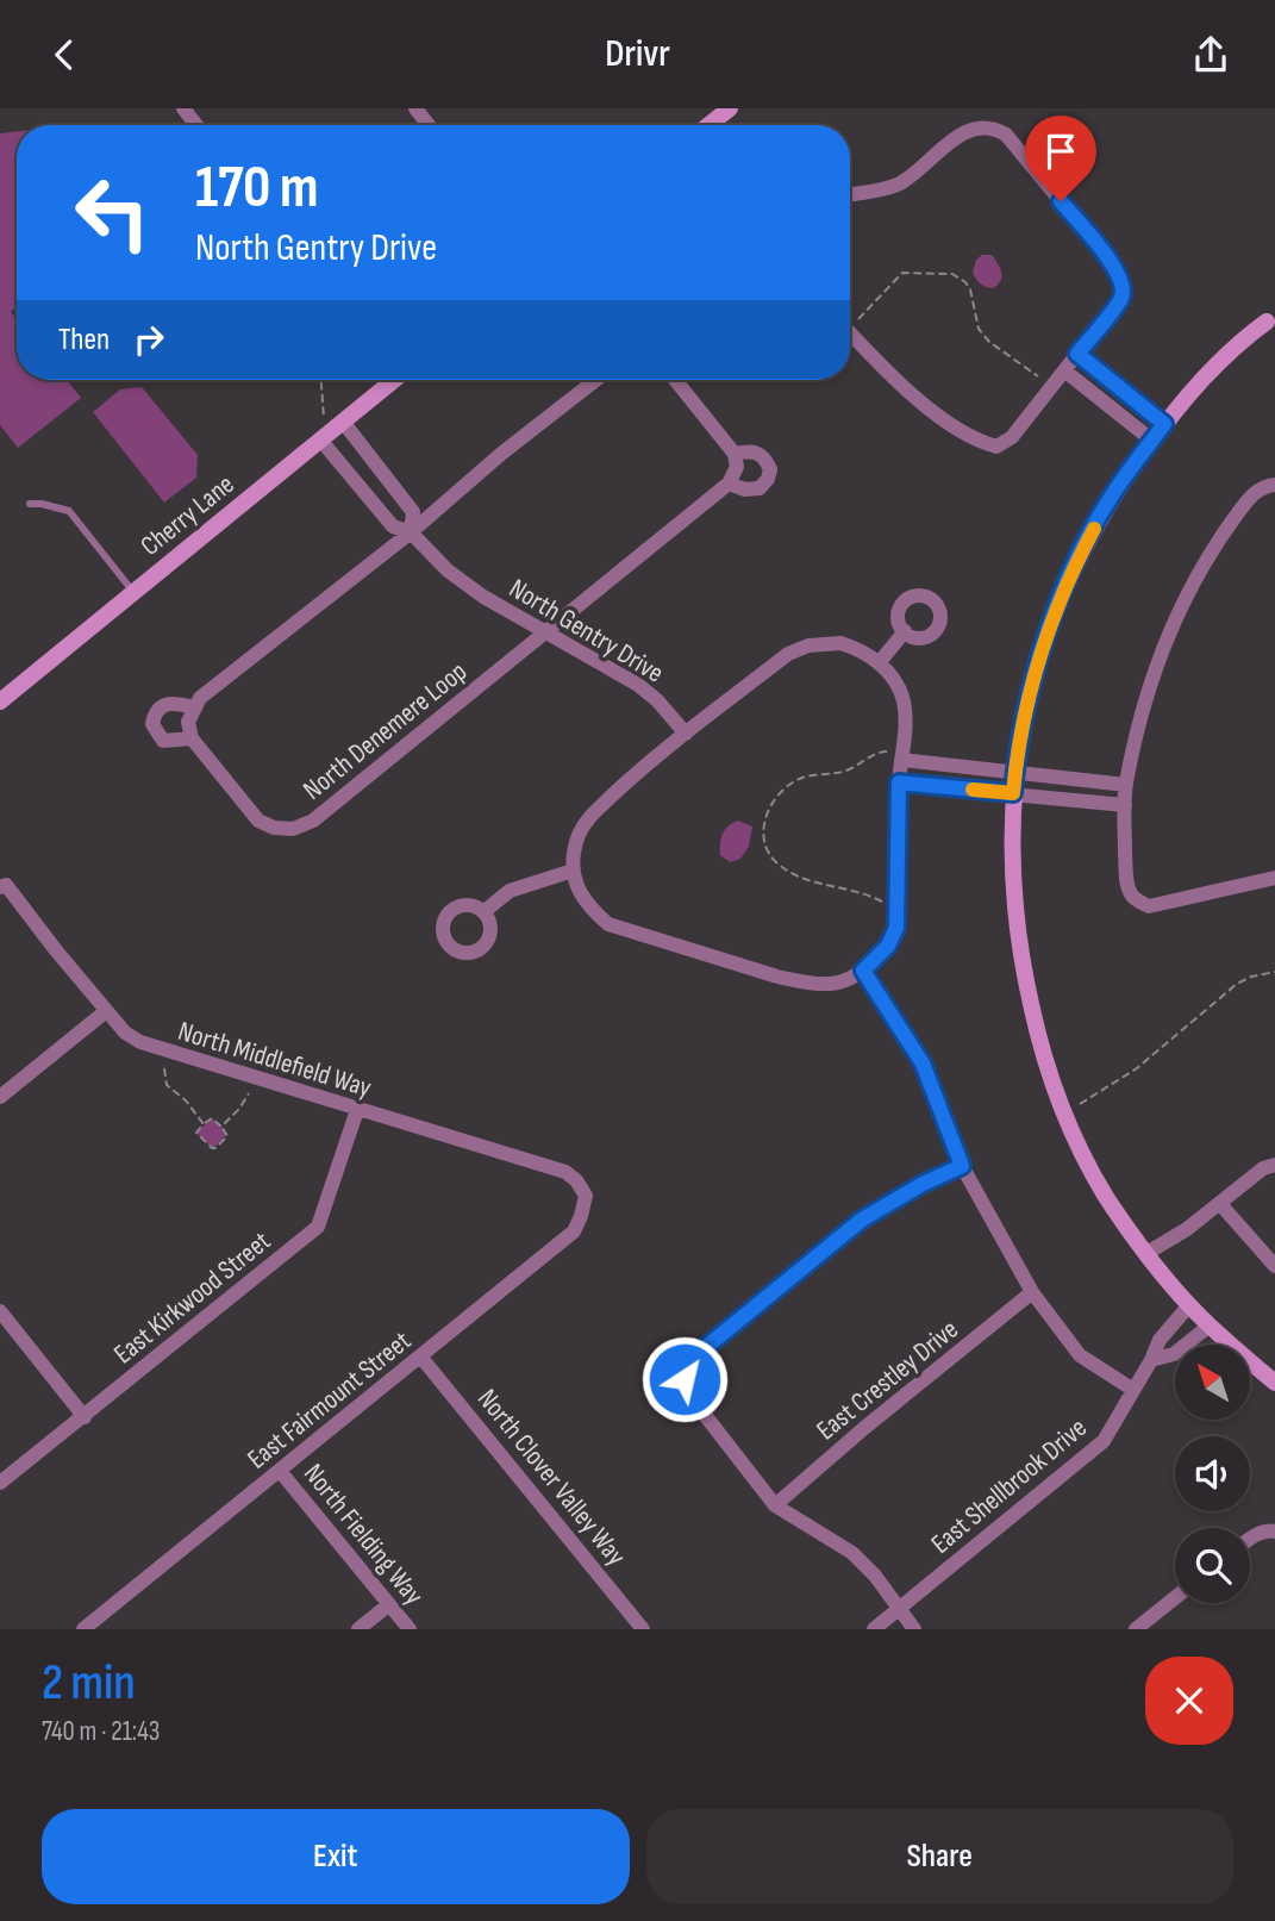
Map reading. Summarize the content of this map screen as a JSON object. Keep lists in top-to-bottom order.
{
  "streets": {
    "street": [
      "Cherry Lane",
      "North Gentry Drive",
      "North Denemere Loop",
      "North Middlefield Way",
      "East Kirkwood Street",
      "East Crestley Drive",
      "East Fairmount Street",
      "North Clover Valley Way",
      "East Shellbrook Drive",
      "North Fielding Way"
    ]
  },
  "crossings": [
    ["Cherry Lane", "North Gentry Drive"],
    ["North Gentry Drive", "North Denemere Loop"],
    ["North Middlefield Way", "East Kirkwood Street"],
    ["North Middlefield Way", "East Fairmount Street"],
    ["East Fairmount Street", "North Clover Valley Way"],
    ["East Fairmount Street", "North Fielding Way"]
  ],
  "north": "top left",
  "page": {
    "header": "Drivr",
    "turn": ["170 m", "North Gentry Drive"],
    "then": "Then",
    "heading": ["2 min", "740 m · 21:43"],
    "buttons": ["Exit", "Share"]
  }
}
